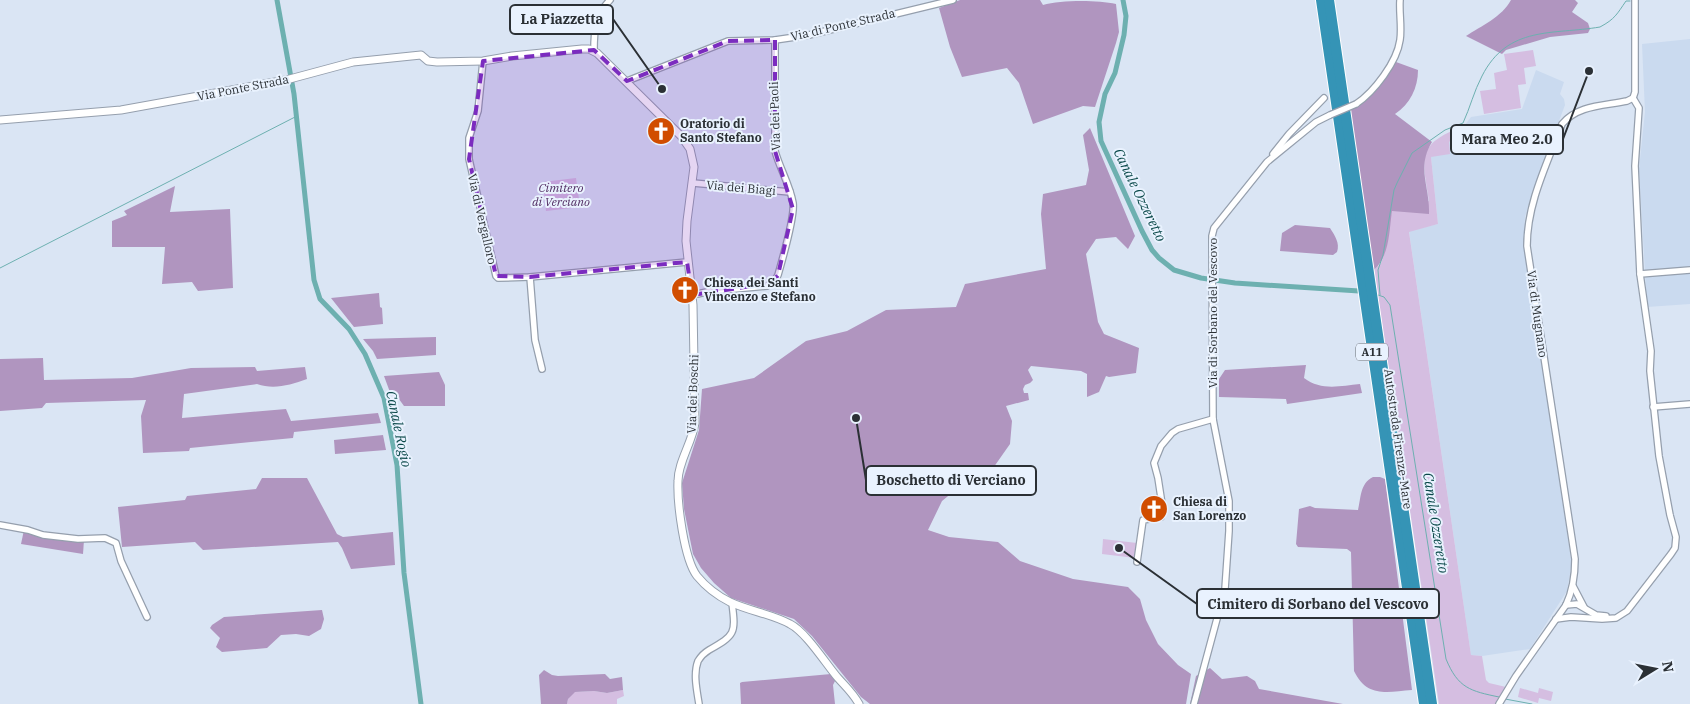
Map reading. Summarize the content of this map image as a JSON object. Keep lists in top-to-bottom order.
{
  "streets": {
    "highway": ["A11", "Autostrada Firenze-Mare"],
    "street": [
      "Via di Ponte Strada",
      "Via Ponte Strada",
      "Via dei Paoli",
      "Via dei Biagi",
      "Via di Vergalloro",
      "Via di Sorbano del Vescovo",
      "Via di Mugnano",
      "Via dei Boschi"
    ]
  },
  "crossings": [
    ["Via di Ponte Strada", "Via dei Paoli"],
    ["Via di Ponte Strada", "Via dei Boschi"],
    ["Via Ponte Strada", "Via di Vergalloro"],
    ["Via dei Paoli", "Via dei Biagi"],
    ["Via dei Paoli", "Via dei Boschi"],
    ["Via dei Biagi", "Via dei Boschi"],
    ["Via di Vergalloro", "Via dei Boschi"]
  ],
  "water": ["Canale Ozzeretto", "Canale Rogio"],
  "parks": ["Cimitero di Verciano"],
  "places": {
    "other": [
      "Mara Meo 2.0",
      "La Piazzetta",
      "Boschetto di Verciano",
      "Cimitero di Sorbano del Vescovo"
    ],
    "church": ["Oratorio di Santo Stefano", "Chiesa dei Santi Vincenzo e Stefano", "Chiesa di San Lorenzo"]
  },
  "north": "right"
}
